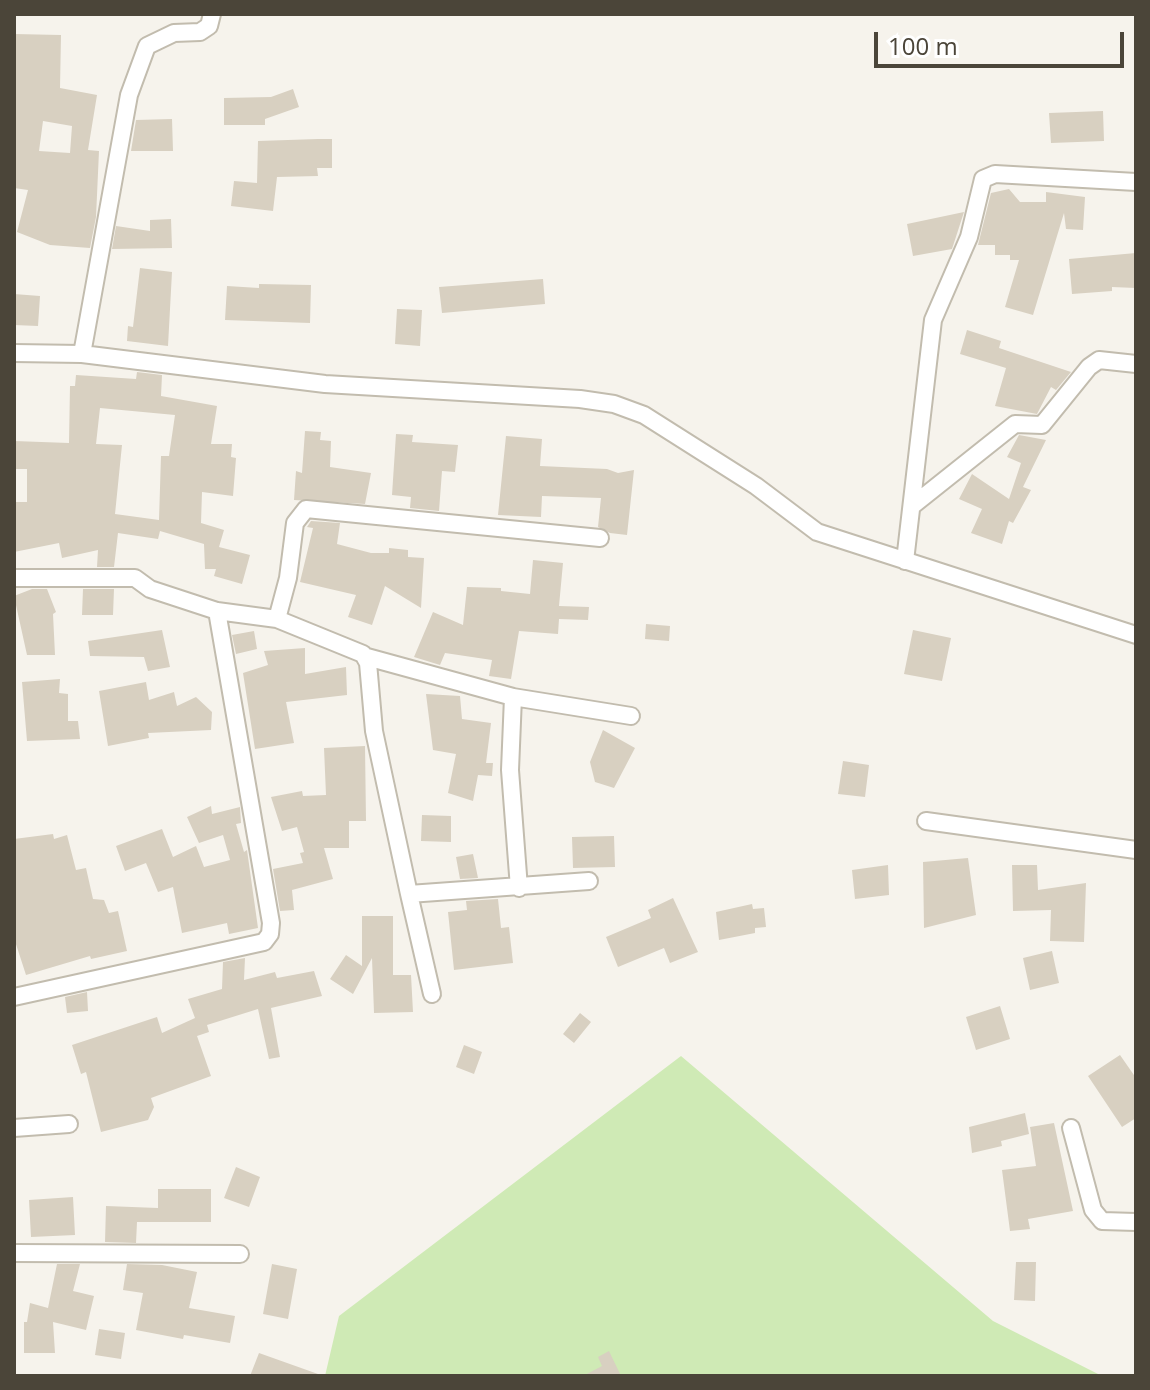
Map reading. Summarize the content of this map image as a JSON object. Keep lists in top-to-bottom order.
{
  "scale_bar": "100 m"
}
